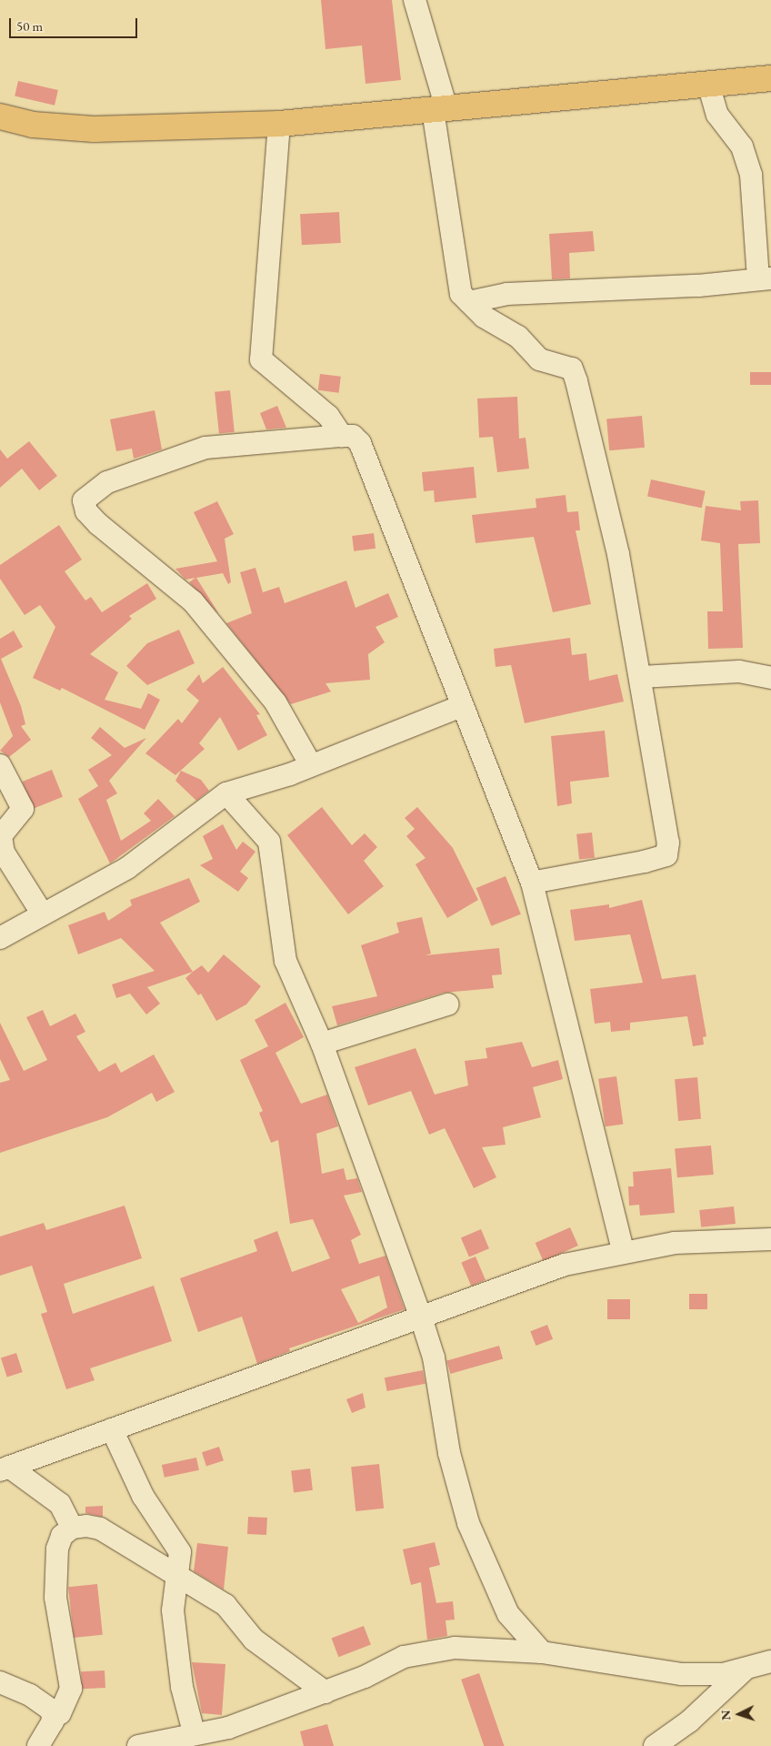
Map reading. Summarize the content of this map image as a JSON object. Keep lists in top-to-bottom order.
{
  "scale_bar": "50 m",
  "north": "left"
}
